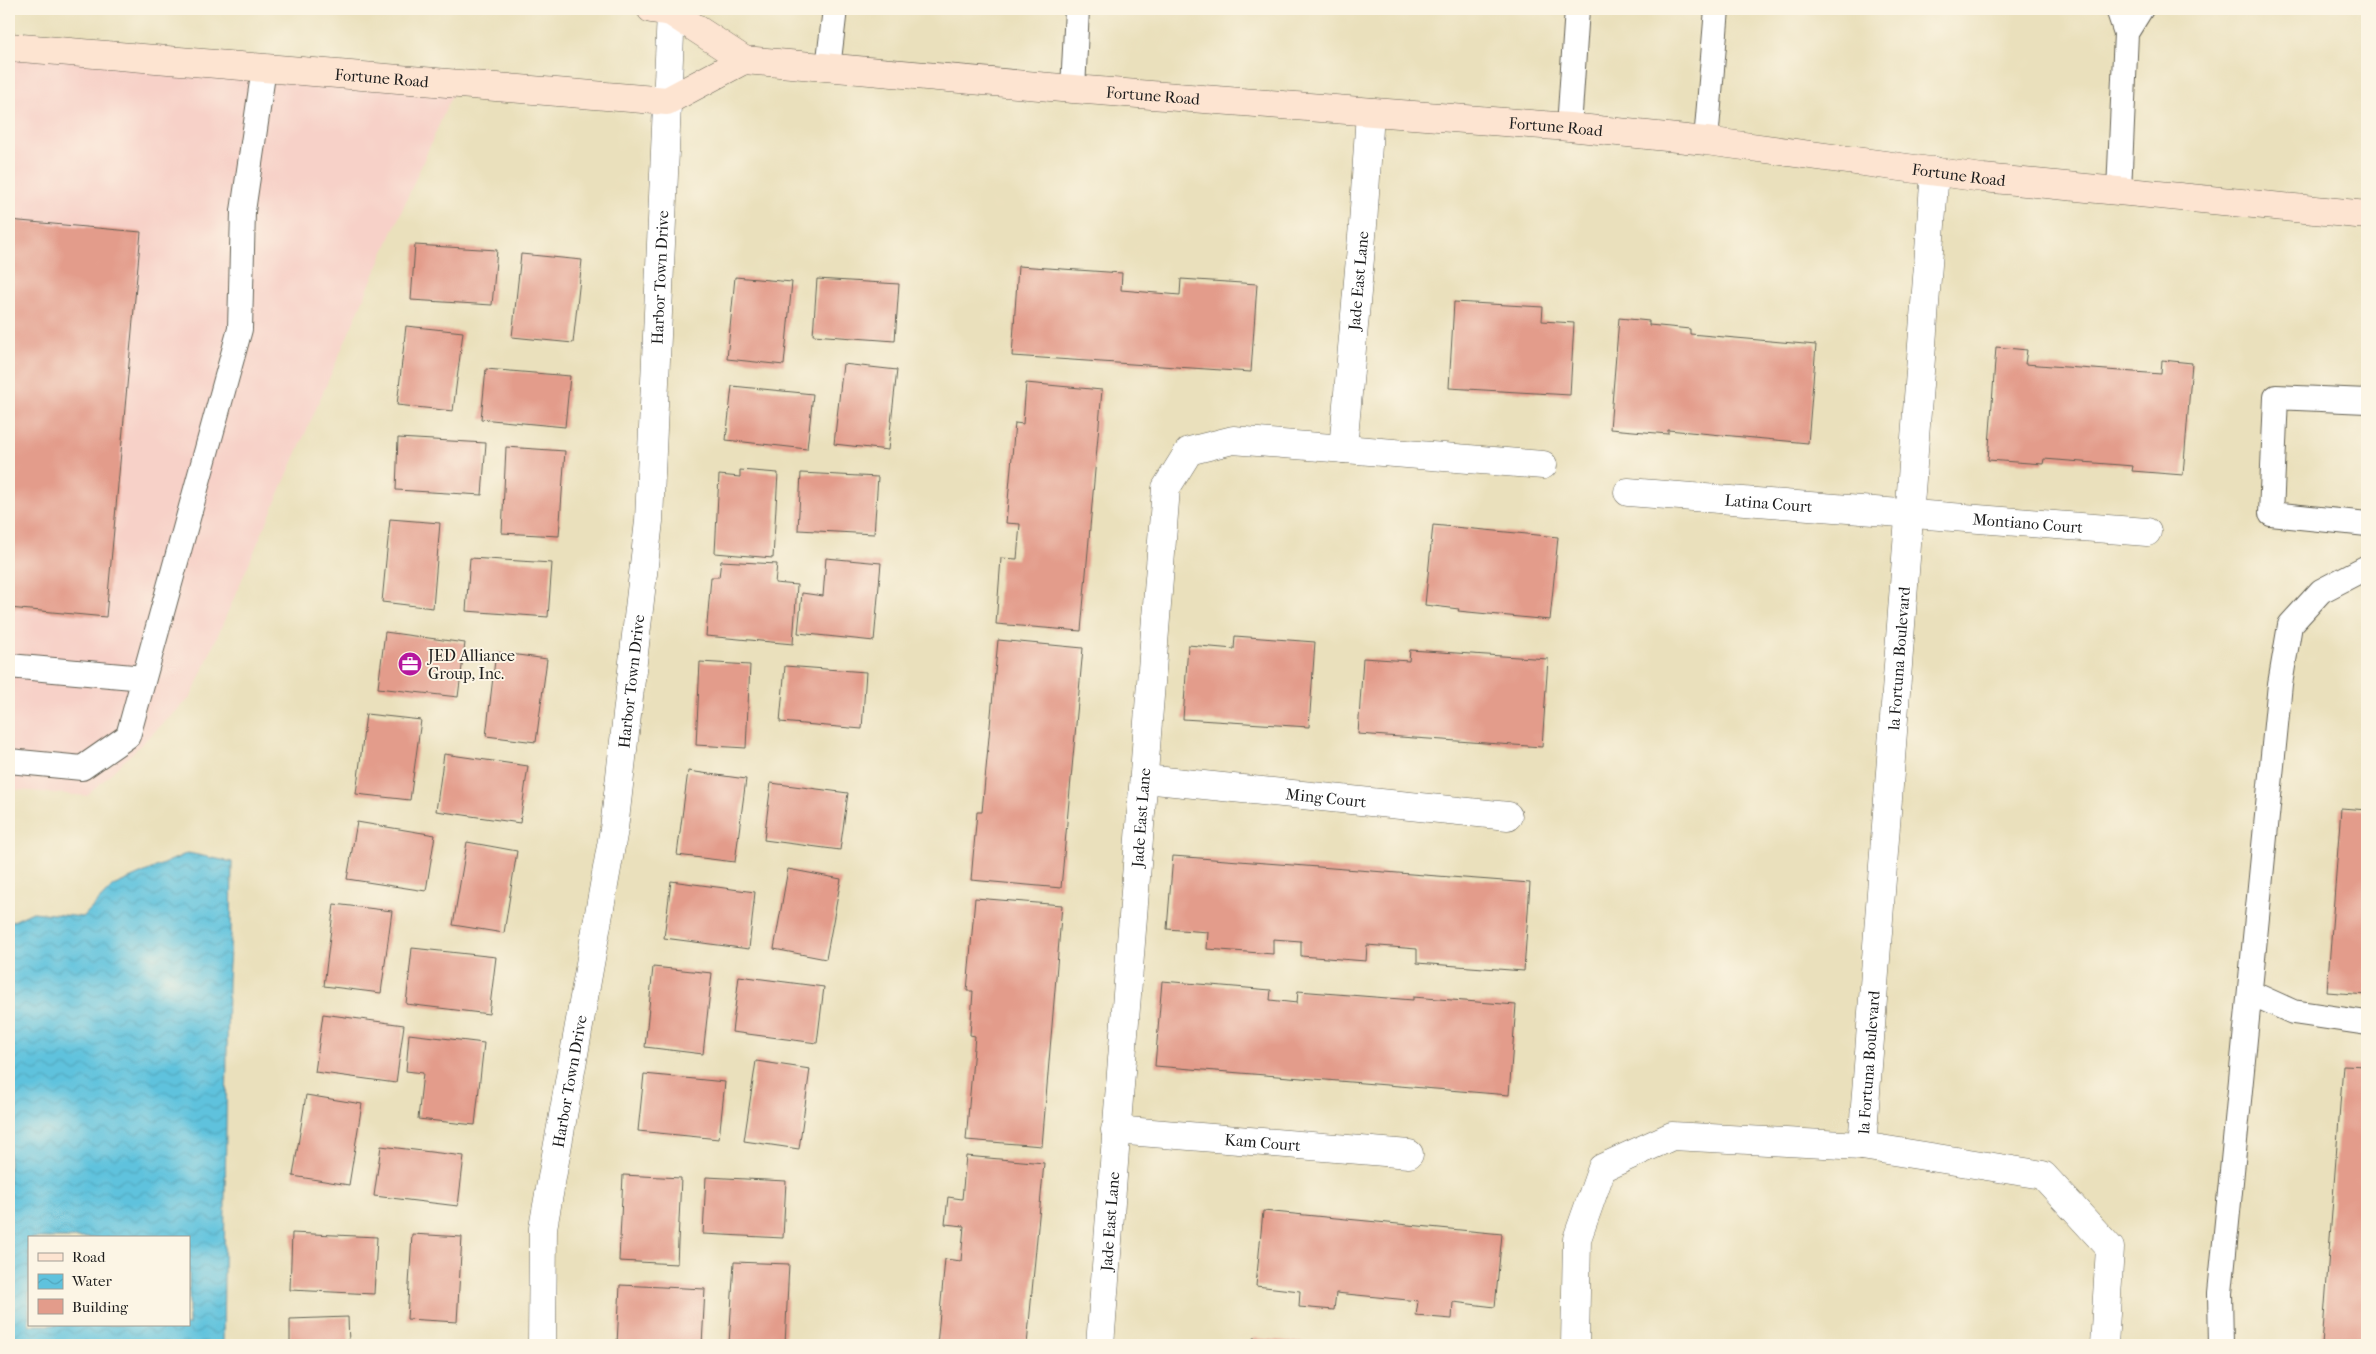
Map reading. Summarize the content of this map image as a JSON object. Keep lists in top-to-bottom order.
{
  "streets": {
    "street": [
      "Fortune Road",
      "Harbor Town Drive",
      "Jade East Lane",
      "Latina Court",
      "Montiano Court",
      "la Fortuna Boulevard",
      "Ming Court",
      "Kam Court"
    ]
  },
  "crossings": [
    ["Fortune Road", "Harbor Town Drive"],
    ["Fortune Road", "Jade East Lane"],
    ["Fortune Road", "la Fortuna Boulevard"],
    ["Jade East Lane", "Ming Court"],
    ["Jade East Lane", "Kam Court"],
    ["Latina Court", "Montiano Court"],
    ["Latina Court", "la Fortuna Boulevard"],
    ["Montiano Court", "la Fortuna Boulevard"]
  ],
  "places": {
    "office": ["JED Alliance Group, Inc."]
  },
  "legend": ["Road", "Water", "Building"]
}
